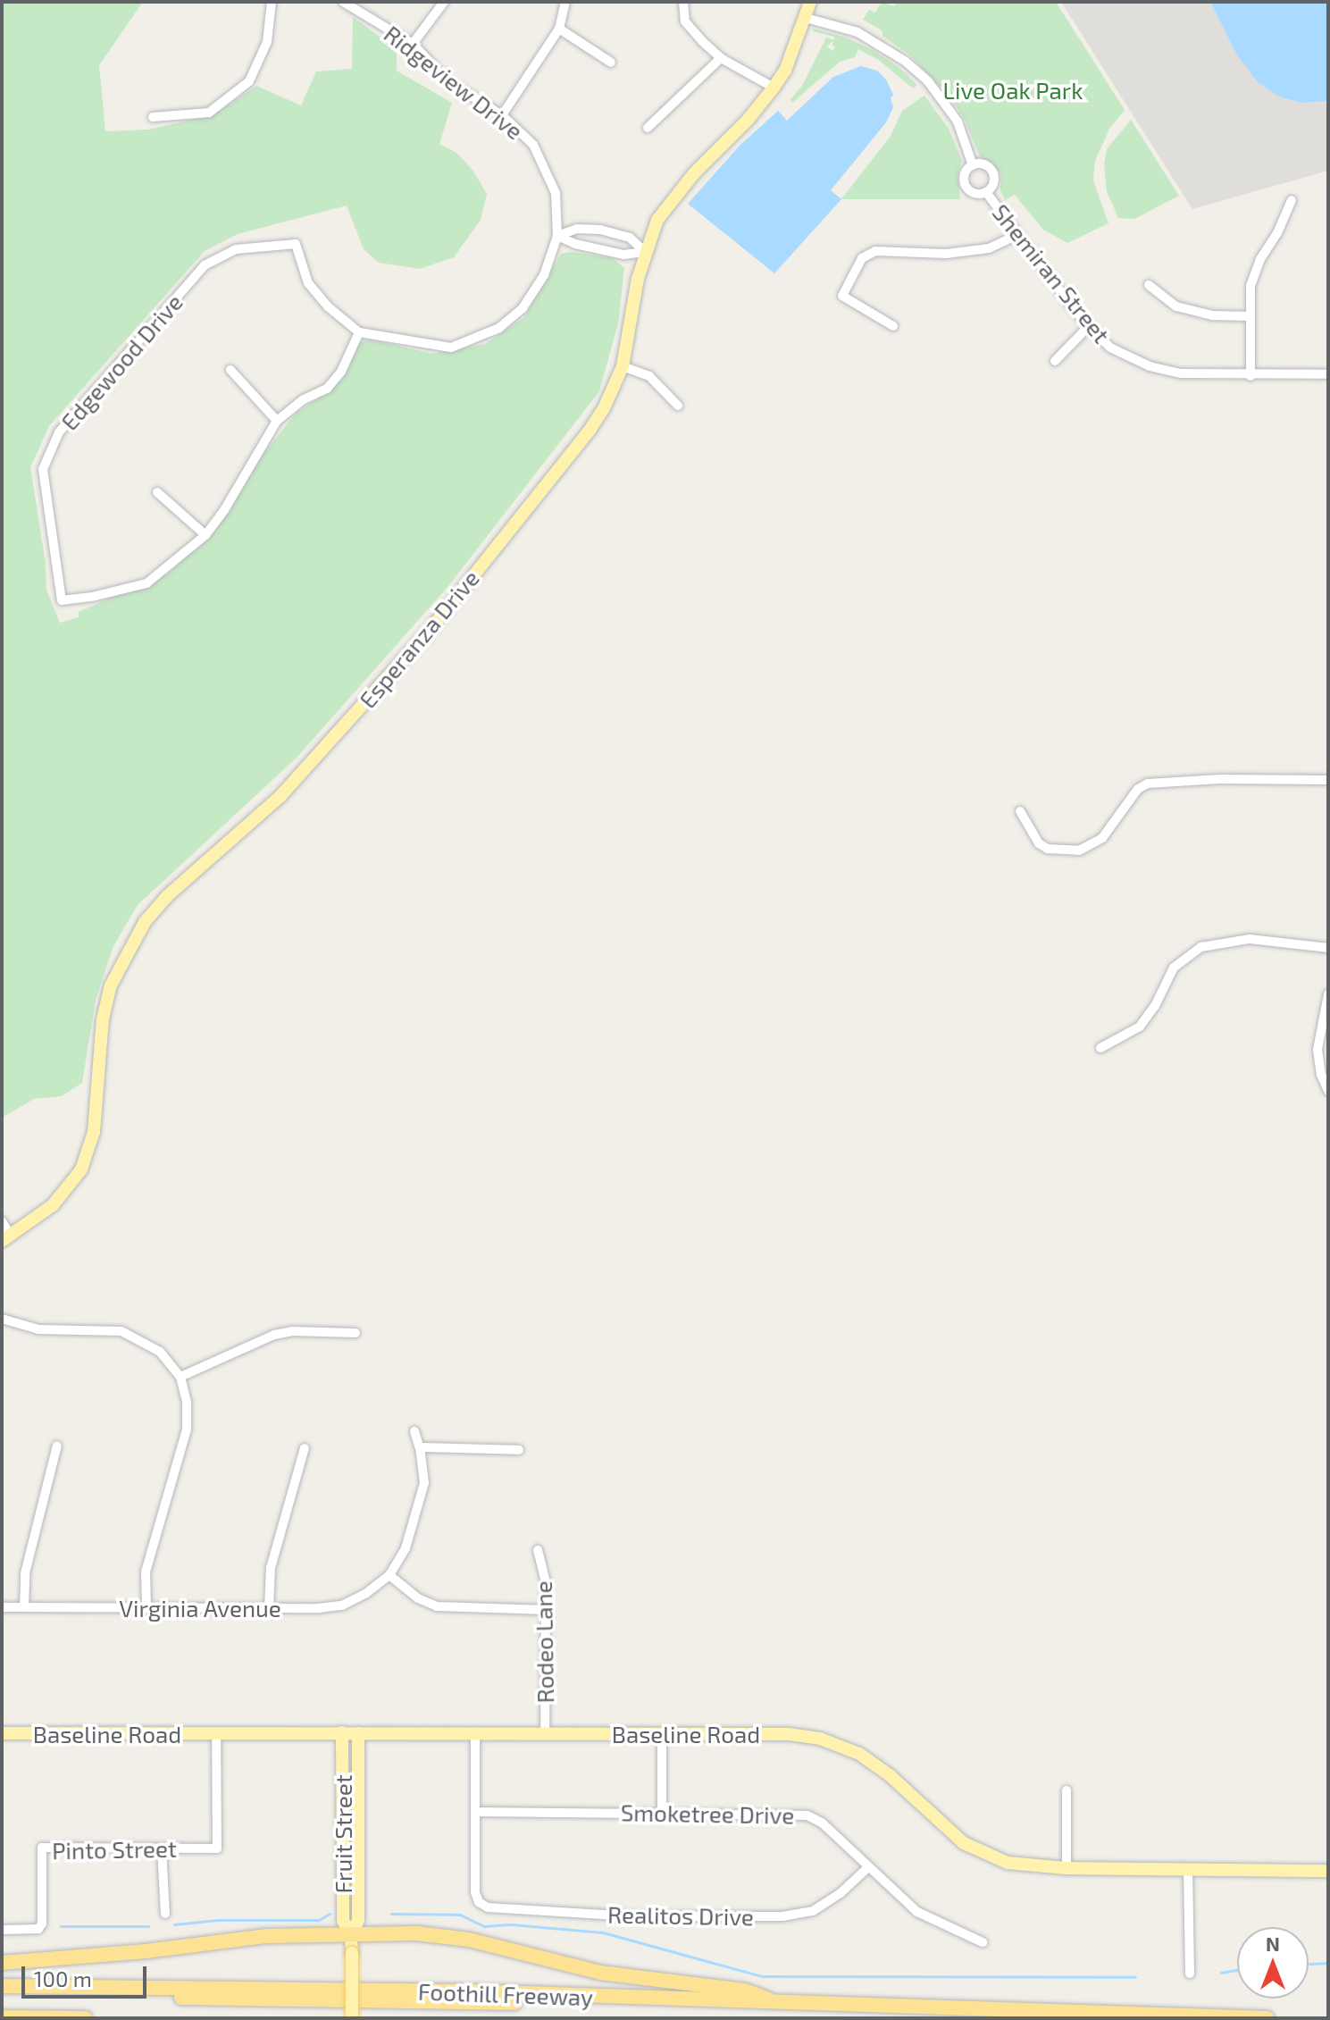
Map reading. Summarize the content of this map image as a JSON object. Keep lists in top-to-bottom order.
{
  "streets": {
    "highway": ["Foothill Freeway"],
    "main road": ["Esperanza Drive", "Baseline Road", "Fruit Street"],
    "street": [
      "Ridgeview Drive",
      "Shemiran Street",
      "Edgewood Drive",
      "Virginia Avenue",
      "Rodeo Lane",
      "Smoketree Drive",
      "Pinto Street",
      "Realitos Drive"
    ]
  },
  "crossings": [
    ["Ridgeview Drive", "Edgewood Drive"],
    ["Shemiran Street", "Esperanza Drive"],
    ["Rodeo Lane", "Baseline Road"],
    ["Baseline Road", "Fruit Street"],
    ["Baseline Road", "Pinto Street"],
    ["Smoketree Drive", "Realitos Drive"]
  ],
  "parks": ["Live Oak Park"],
  "scale_bar": "100 m",
  "north": "top"
}
